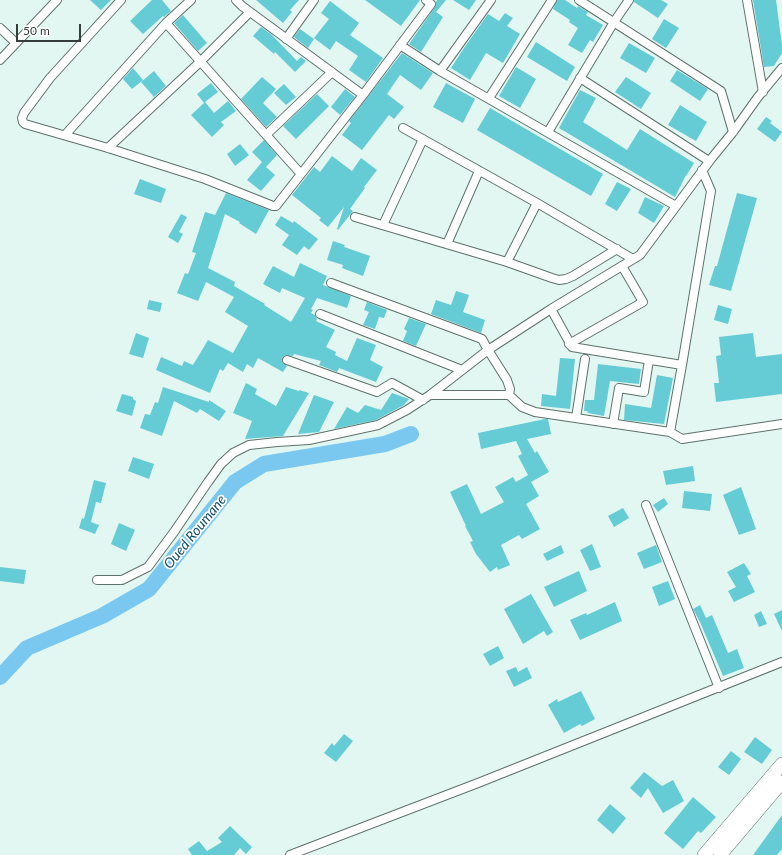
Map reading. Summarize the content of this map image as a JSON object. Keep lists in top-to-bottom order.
{
  "water": ["Oued Roumane"],
  "scale_bar": "50 m"
}
